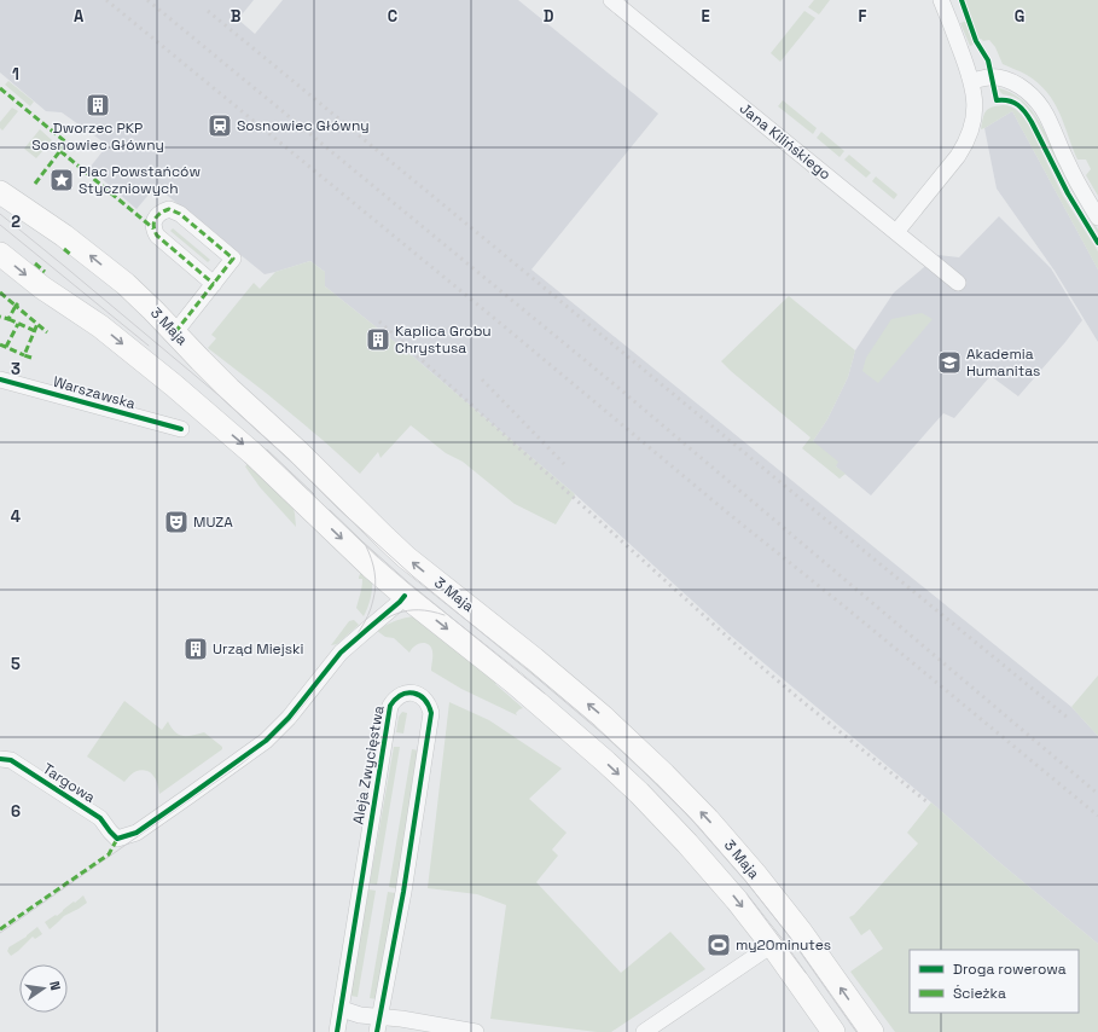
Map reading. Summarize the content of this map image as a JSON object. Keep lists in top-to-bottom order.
{
  "streets": {
    "main road": ["3 Maja"],
    "street": [
      "Jana Kilińskiego",
      "Warszawska",
      "Aleja Zwycięstwa",
      "Targowa"
    ]
  },
  "crossings": [
    ["3 Maja", "Targowa"]
  ],
  "places": {
    "building": ["Dworzec PKP Sosnowiec Główny", "Kaplica Grobu Chrystusa", "Urząd Miejski"],
    "station": ["Sosnowiec Główny"],
    "place": ["Plac Powstańców Styczniowych"],
    "school or university": ["Akademia Humanitas"],
    "theatre": ["MUZA"],
    "sports": ["my20minutes"]
  },
  "legend": ["Droga rowerowa", "Ścieżka"],
  "north": "right",
  "grid": {
    "columns": [
      "A",
      "B",
      "C",
      "D",
      "E",
      "F",
      "G"
    ],
    "rows": [
      "1",
      "2",
      "3",
      "4",
      "5",
      "6"
    ]
  }
}
